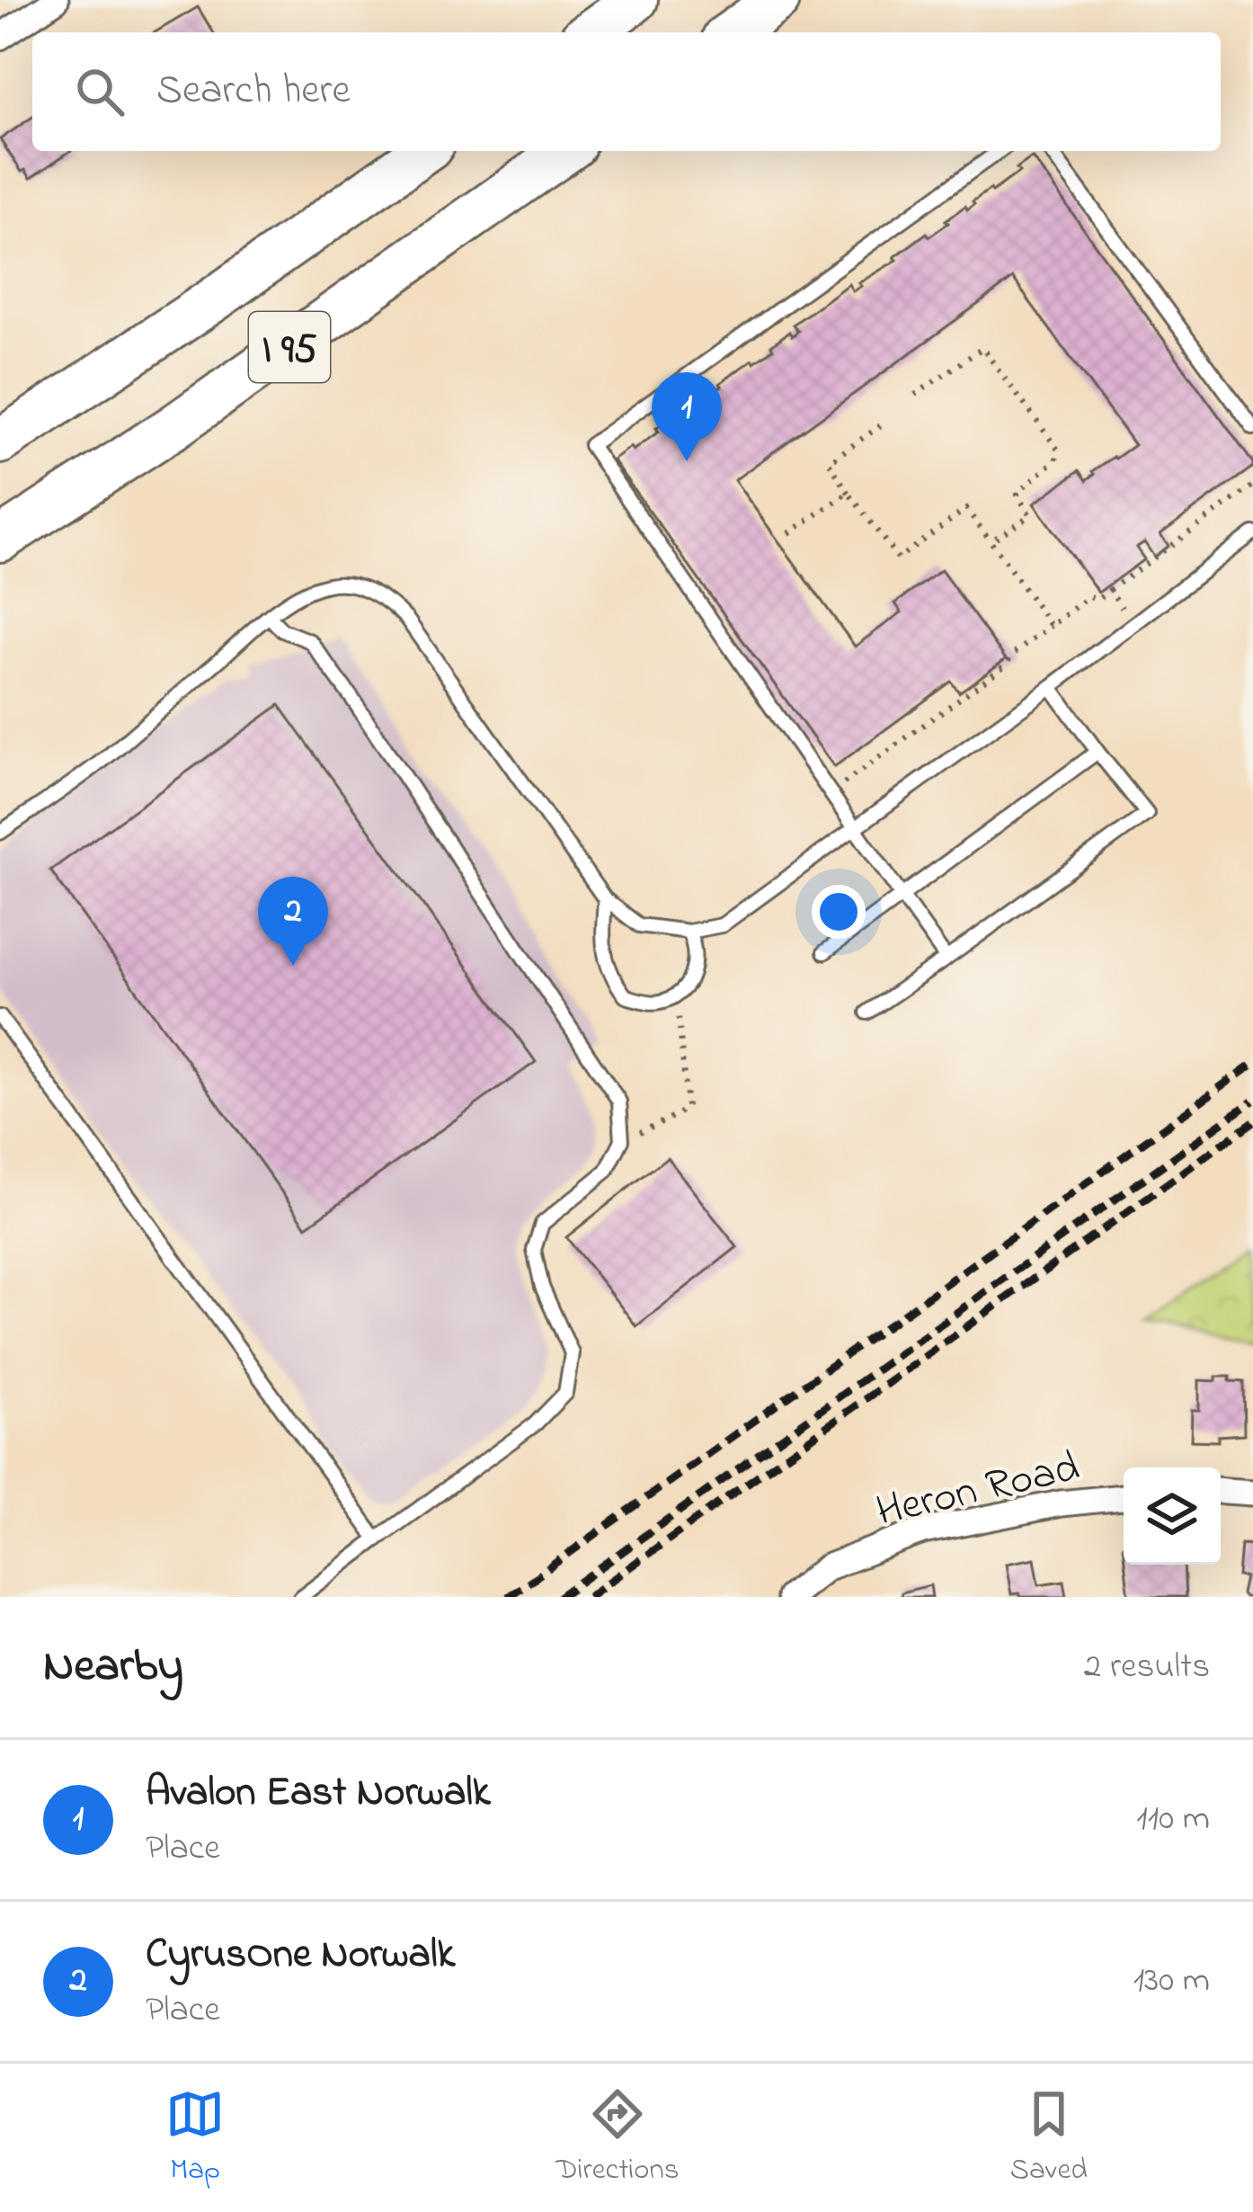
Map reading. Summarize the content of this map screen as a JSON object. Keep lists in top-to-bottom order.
{
  "streets": {
    "highway": ["I 95"],
    "street": ["Heron Road"]
  },
  "page": {
    "search": "Search here",
    "pins": ["1", "2"],
    "heading": ["Nearby", "2 results"],
    "list": [
      {
        "mark": "1",
        "name": "Avalon East Norwalk",
        "note": "Place",
        "value": "110 m"
      },
      {
        "mark": "2",
        "name": "CyrusOne Norwalk",
        "note": "Place",
        "value": "130 m"
      }
    ],
    "nav": ["Map", "Directions", "Saved"]
  }
}
